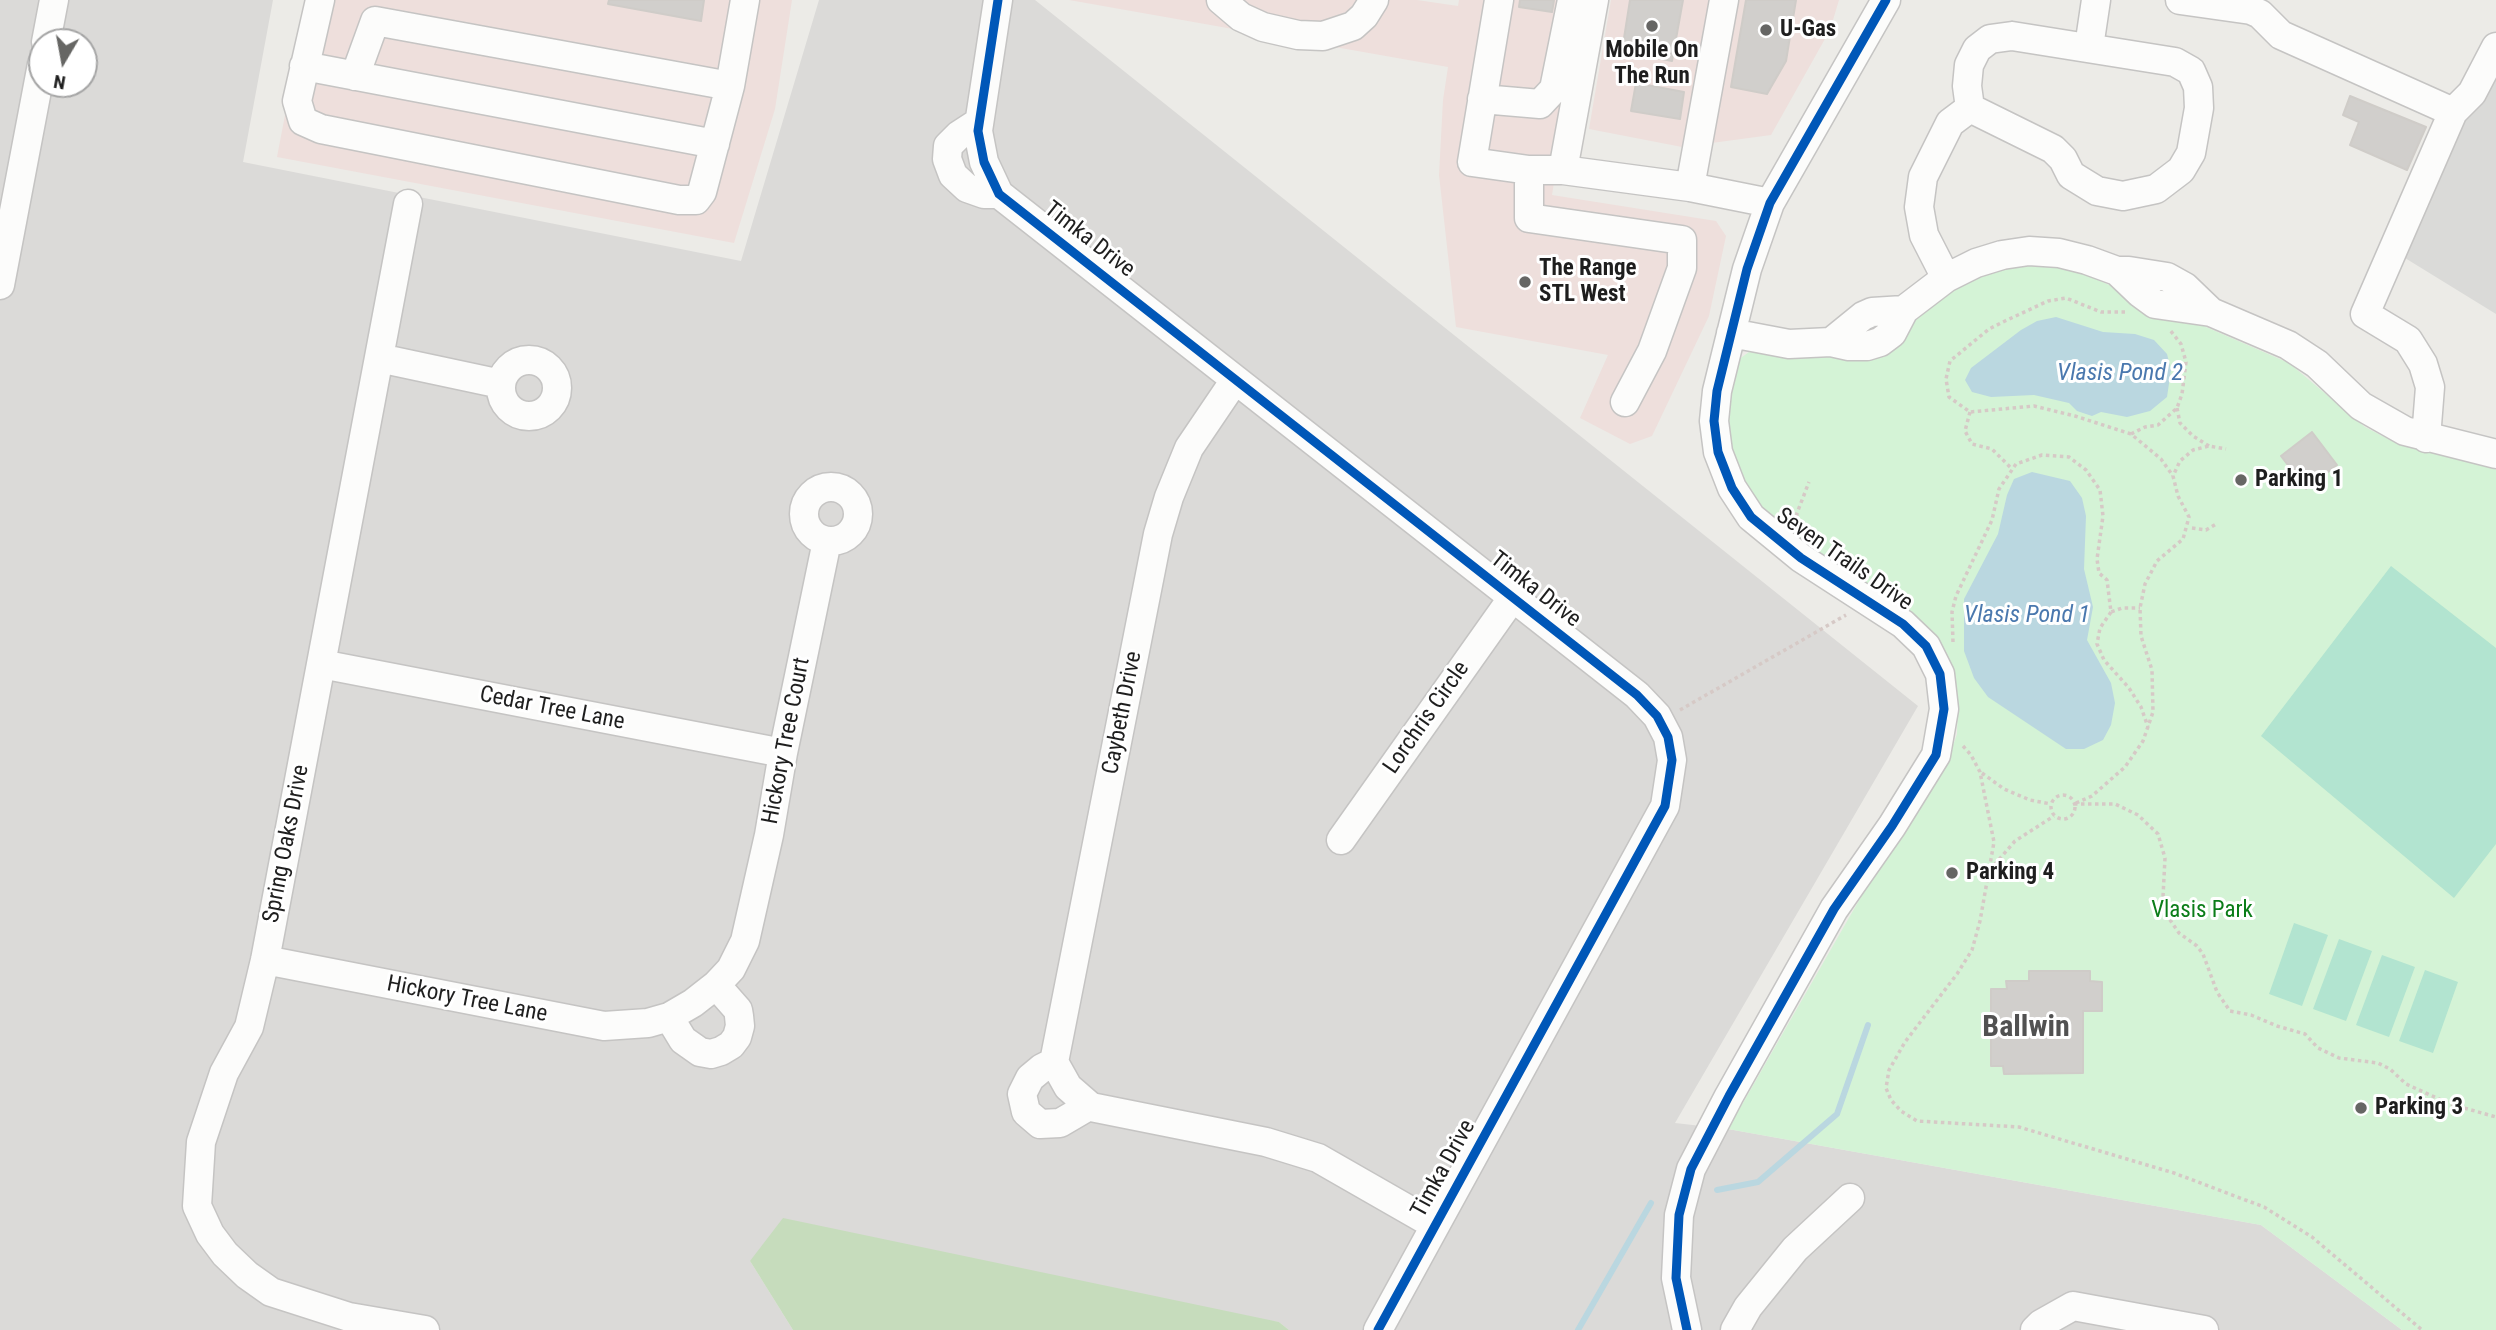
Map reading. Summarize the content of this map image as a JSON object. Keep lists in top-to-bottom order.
{
  "streets": {
    "street": [
      "Timka Drive",
      "Seven Trails Drive",
      "Cedar Tree Lane",
      "Caybeth Drive",
      "Lorchris Circle",
      "Hickory Tree Court",
      "Spring Oaks Drive",
      "Hickory Tree Lane"
    ]
  },
  "crossings": [
    ["Timka Drive", "Caybeth Drive"],
    ["Timka Drive", "Lorchris Circle"],
    ["Cedar Tree Lane", "Hickory Tree Court"],
    ["Cedar Tree Lane", "Spring Oaks Drive"],
    ["Hickory Tree Court", "Hickory Tree Lane"],
    ["Spring Oaks Drive", "Hickory Tree Lane"]
  ],
  "districts": ["Ballwin"],
  "water": ["Vlasis Pond 2", "Vlasis Pond 1"],
  "parks": ["Vlasis Park"],
  "places": [
    "Mobile On The Run",
    "U-Gas",
    "The Range STL West",
    "Parking 1",
    "Parking 4",
    "Parking 3"
  ],
  "north": "bottom"
}
